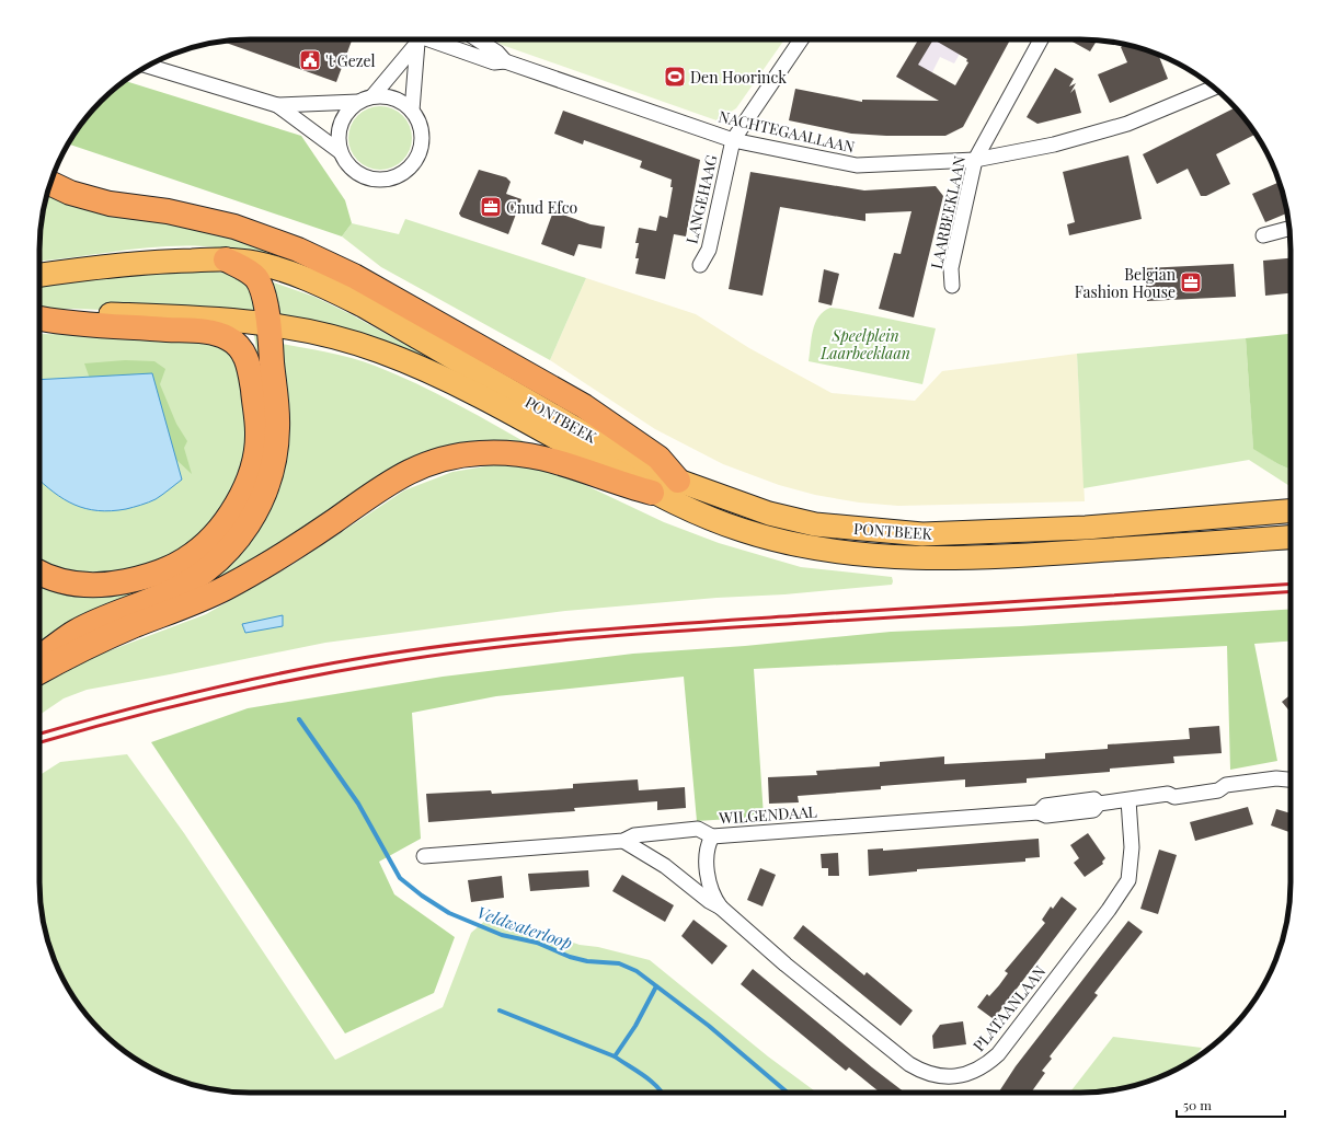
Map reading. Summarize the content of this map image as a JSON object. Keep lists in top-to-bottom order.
{
  "streets": {
    "highway": ["PONTBEEK"],
    "street": [
      "NACHTEGAALLAAN",
      "LANGEHAAG",
      "LAARBEEKLAAN",
      "WILGENDAAL",
      "PLATAANLAAN"
    ]
  },
  "crossings": [
    ["NACHTEGAALLAAN", "LANGEHAAG"],
    ["NACHTEGAALLAAN", "LAARBEEKLAAN"],
    ["WILGENDAAL", "PLATAANLAAN"]
  ],
  "water": ["Veldwaterloop"],
  "parks": ["Speelplein Laarbeeklaan"],
  "places": {
    "public building": ["'t Gezel"],
    "sports": ["Den Hoorinck"],
    "office": ["Cnud Efco", "Belgian Fashion House"]
  },
  "scale_bar": "50 m"
}
